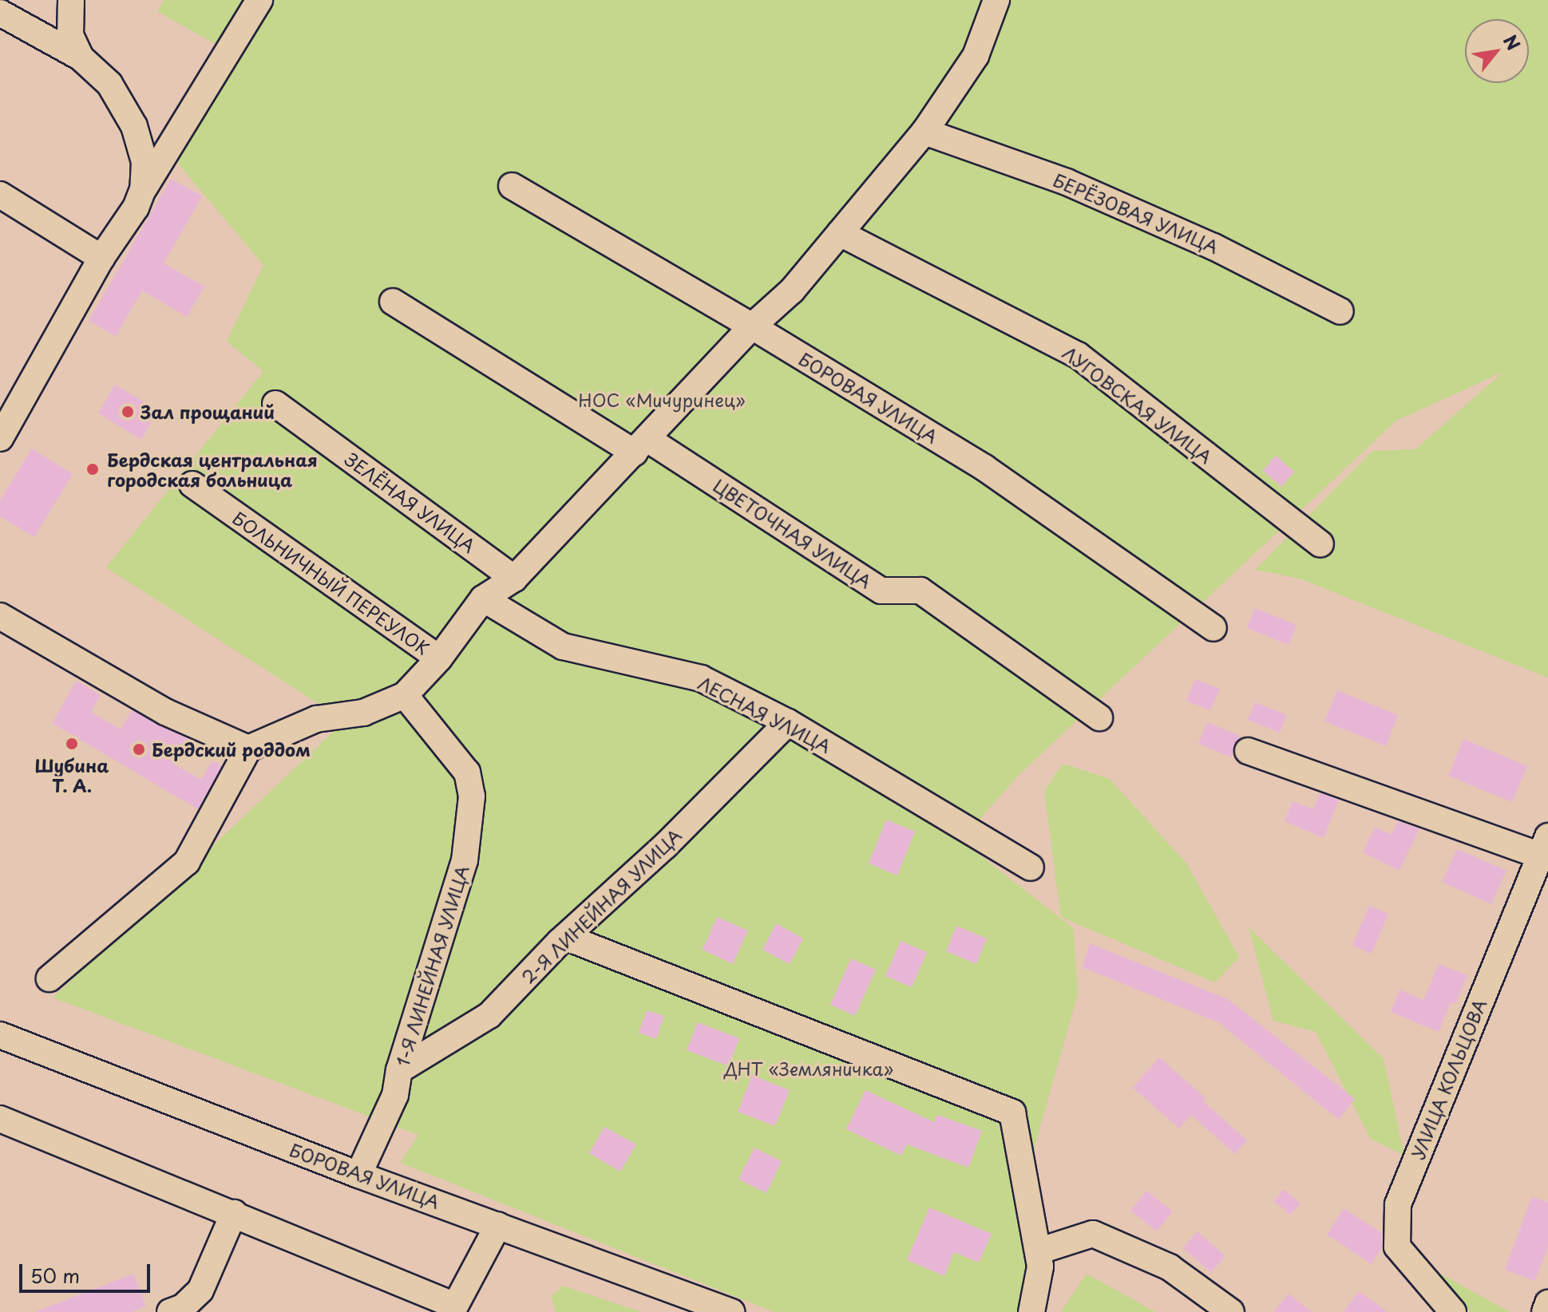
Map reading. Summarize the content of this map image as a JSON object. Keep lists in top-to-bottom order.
{
  "streets": {
    "street": [
      "БЕРЁЗОВАЯ УЛИЦА",
      "БОРОВАЯ УЛИЦА",
      "ЛУГОВСКАЯ УЛИЦА",
      "ЗЕЛЁНАЯ УЛИЦА",
      "ЦВЕТОЧНАЯ УЛИЦА",
      "БОЛЬНИЧНЫЙ ПЕРЕУЛОК",
      "ЛЕСНАЯ УЛИЦА",
      "2-Я ЛИНЕЙНАЯ УЛИЦА",
      "1-Я ЛИНЕЙНАЯ УЛИЦА",
      "УЛИЦА КОЛЬЦОВА"
    ]
  },
  "crossings": [
    ["БОРОВАЯ УЛИЦА", "1-Я ЛИНЕЙНАЯ УЛИЦА"],
    ["ЛЕСНАЯ УЛИЦА", "2-Я ЛИНЕЙНАЯ УЛИЦА"],
    ["2-Я ЛИНЕЙНАЯ УЛИЦА", "1-Я ЛИНЕЙНАЯ УЛИЦА"]
  ],
  "parks": ["НОС «Мичуринец»", "ДНТ «Земляничка»"],
  "places": [
    "Зал прощаний",
    "Бердская центральная городская больница",
    "Шубина Т. А.",
    "Бердский роддом"
  ],
  "scale_bar": "50 m",
  "north": "top right"
}
